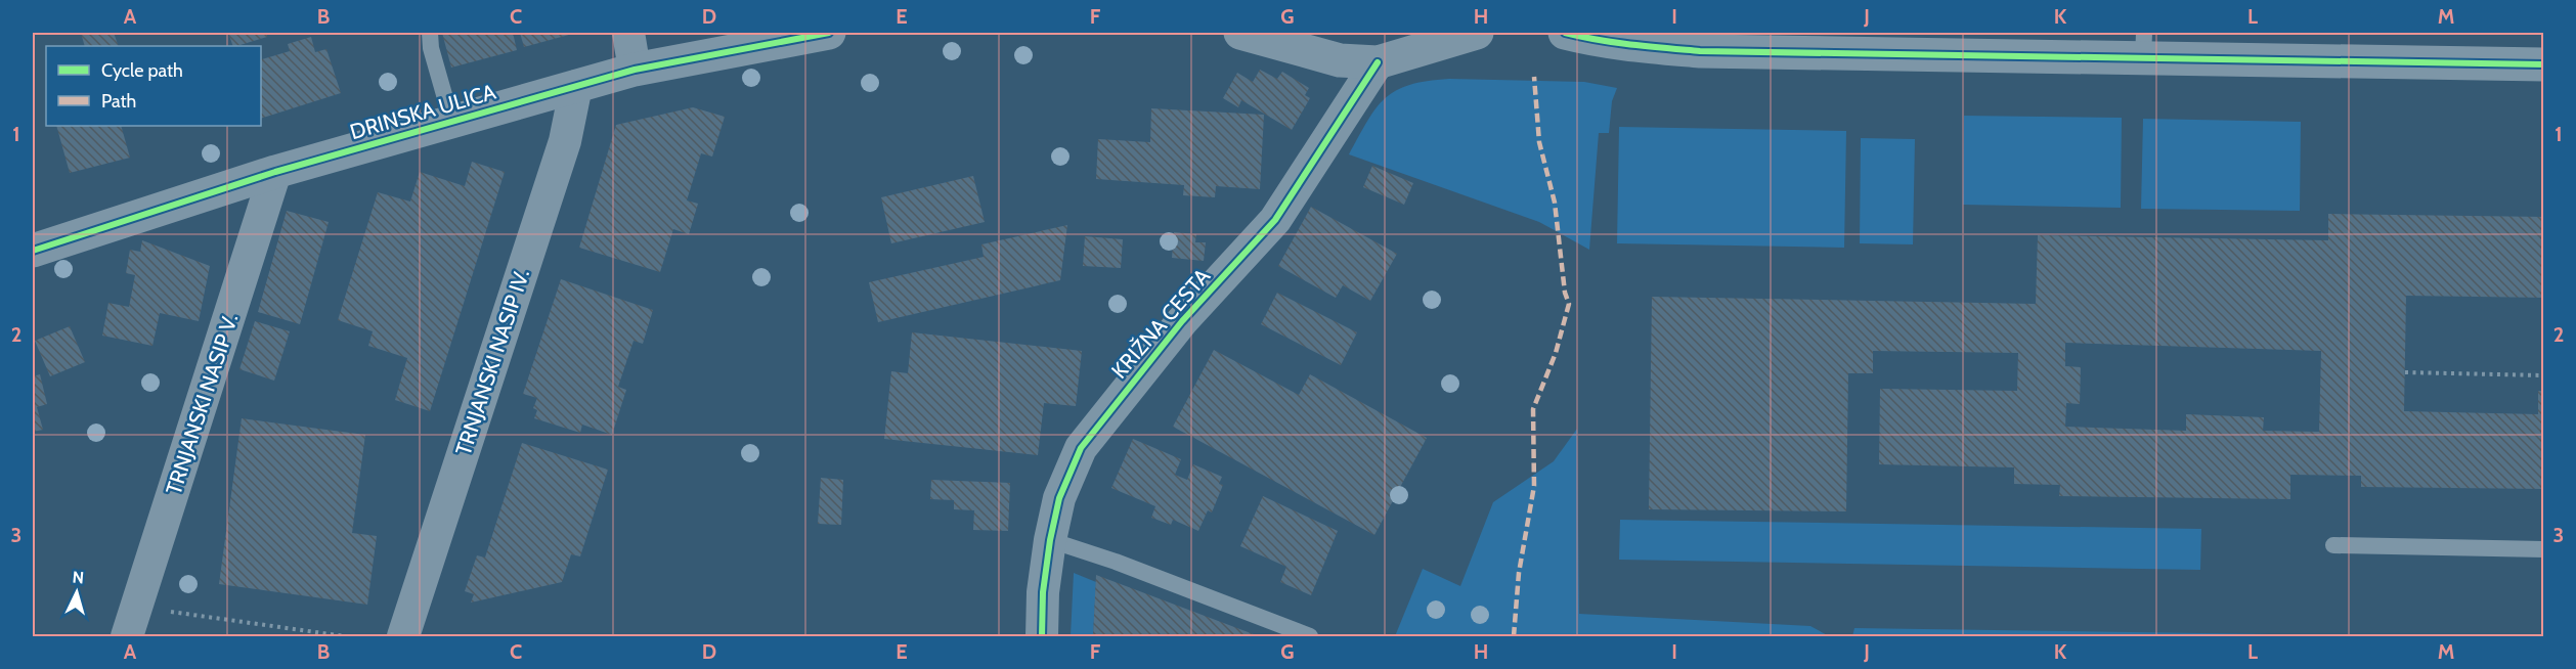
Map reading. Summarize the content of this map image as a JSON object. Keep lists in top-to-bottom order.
{
  "streets": {
    "street": [
      "DRINSKA ULICA",
      "KRIŽNA CESTA",
      "TRNJANSKI NASIP IV.",
      "TRNJANSKI NASIP V."
    ]
  },
  "crossings": [
    ["DRINSKA ULICA", "TRNJANSKI NASIP IV."],
    ["DRINSKA ULICA", "TRNJANSKI NASIP V."]
  ],
  "legend": ["Cycle path", "Path"],
  "north": "top",
  "grid": {
    "columns": [
      "A",
      "B",
      "C",
      "D",
      "E",
      "F",
      "G",
      "H",
      "I",
      "J",
      "K",
      "L",
      "M"
    ],
    "rows": ["1", "2", "3"]
  }
}
